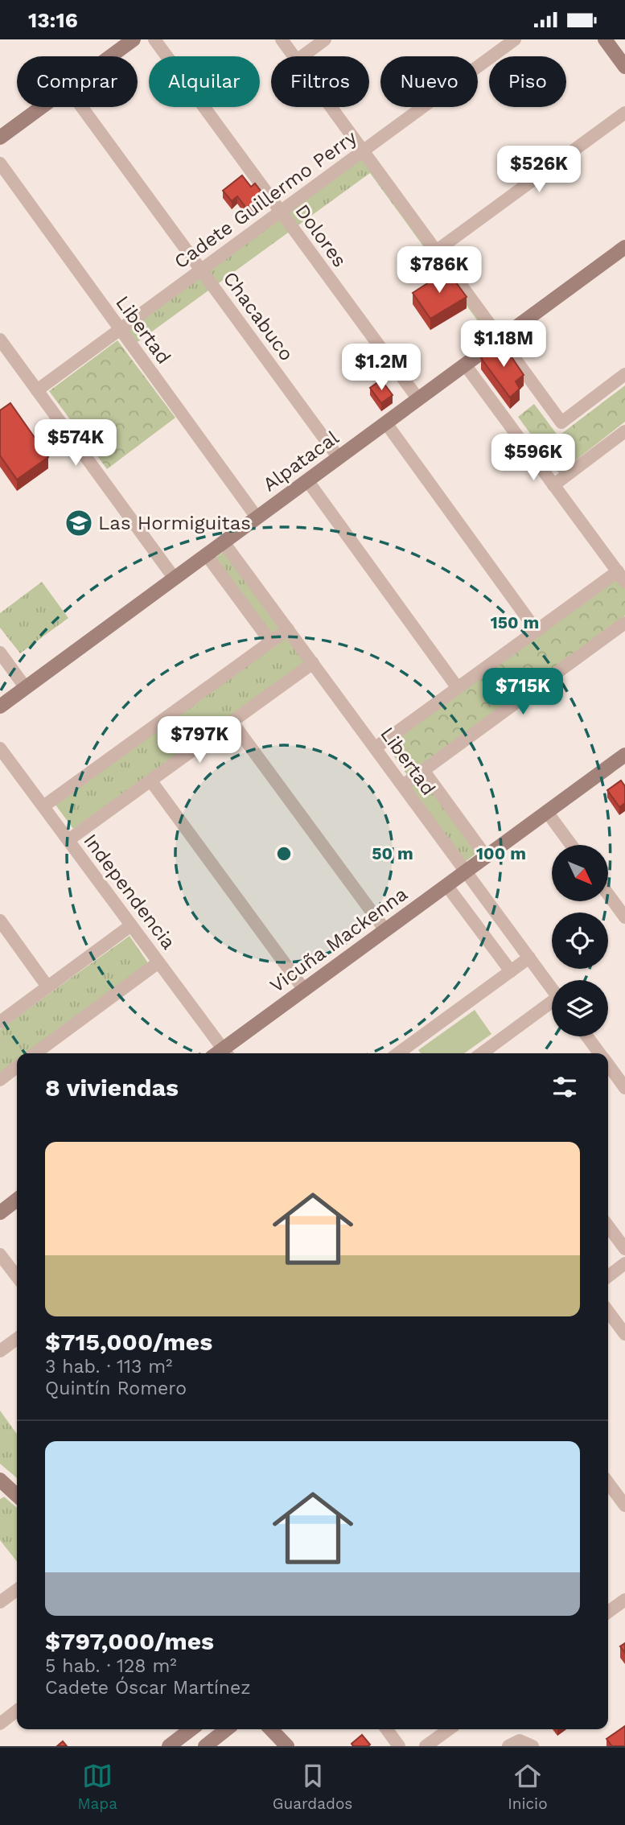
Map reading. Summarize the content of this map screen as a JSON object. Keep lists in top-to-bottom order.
{
  "streets": {
    "main road": ["Alpatacal", "Vicuña Mackenna"],
    "street": [
      "Cadete Guillermo Perry",
      "Dolores",
      "Chacabuco",
      "Libertad",
      "Independencia"
    ]
  },
  "crossings": [
    ["Cadete Guillermo Perry", "Dolores"],
    ["Cadete Guillermo Perry", "Chacabuco"],
    ["Cadete Guillermo Perry", "Libertad"],
    ["Dolores", "Alpatacal"],
    ["Chacabuco", "Alpatacal"],
    ["Libertad", "Alpatacal"],
    ["Libertad", "Vicuña Mackenna"]
  ],
  "places": {
    "school or university": ["Las Hormiguitas"]
  },
  "north": "bottom right",
  "page": {
    "status": "13:16",
    "chip": [
      "Comprar",
      "Alquilar",
      "Filtros",
      "Nuevo",
      "Piso"
    ],
    "price": [
      "$526K",
      "$786K",
      "$1.18M",
      "$1.2M",
      "$574K",
      "$596K",
      "$715K",
      "$797K"
    ],
    "heading": "8 viviendas",
    "list": [
      {
        "name": "$715,000/mes",
        "note": "3 hab. · 113 m² · Quintín Romero"
      },
      {
        "name": "$797,000/mes",
        "note": "5 hab. · 128 m² · Cadete Óscar Martínez"
      }
    ],
    "tabs": ["Mapa", "Guardados", "Inicio"]
  },
  "rings": ["150 m", "50 m", "100 m"]
}
